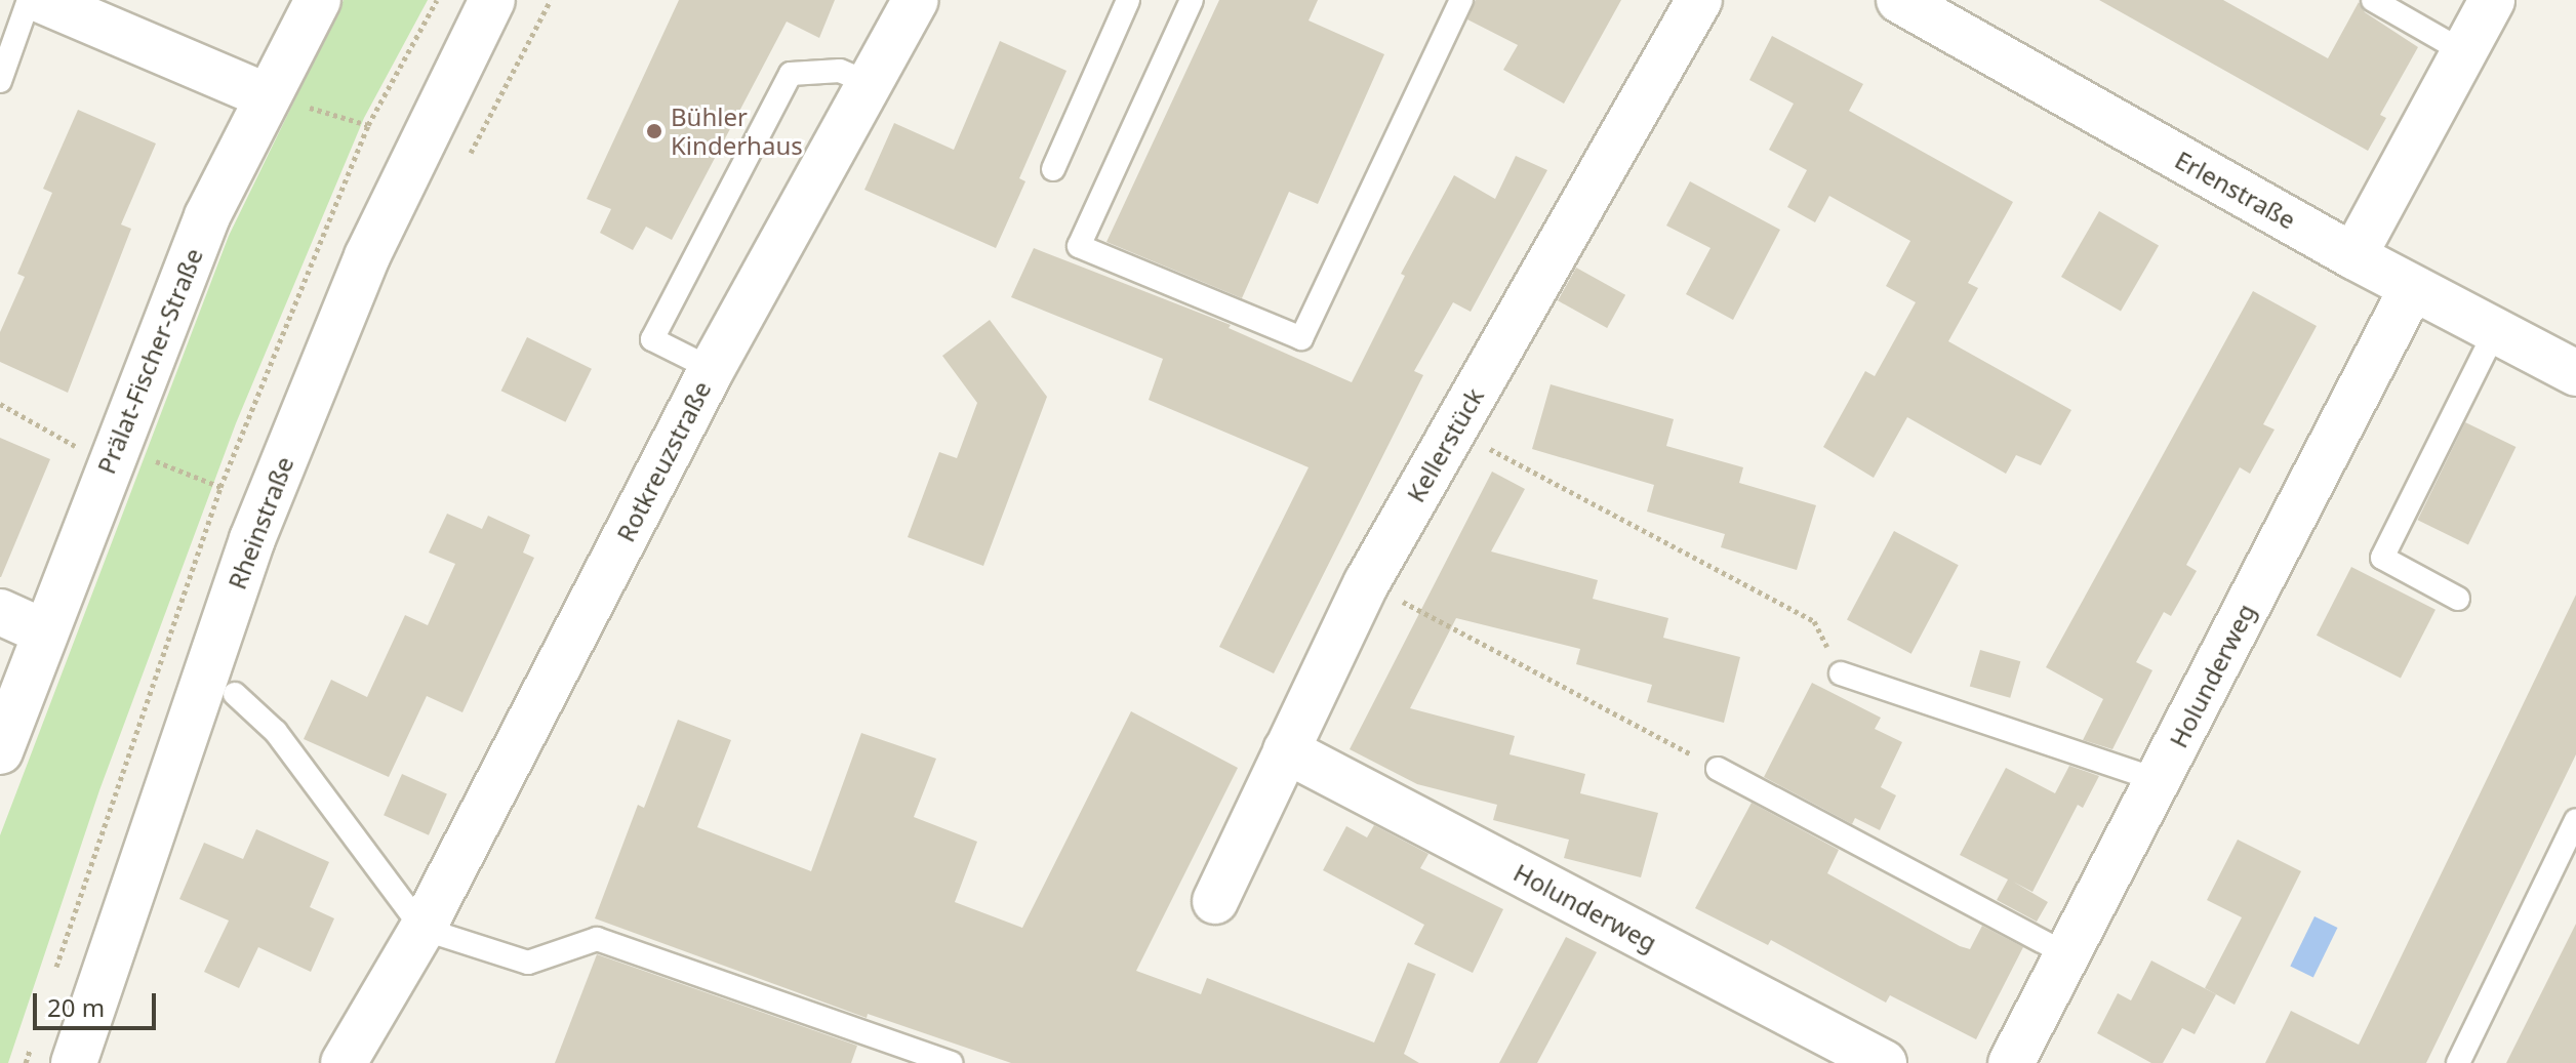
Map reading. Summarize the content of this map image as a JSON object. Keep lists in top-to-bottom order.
{
  "streets": {
    "street": [
      "Erlenstraße",
      "Prälat-Fischer-Straße",
      "Kellerstück",
      "Rotkreuzstraße",
      "Rheinstraße",
      "Holunderweg"
    ]
  },
  "crossings": [
    ["Erlenstraße", "Holunderweg"],
    ["Kellerstück", "Holunderweg"]
  ],
  "places": ["Bühler Kinderhaus"],
  "scale_bar": "20 m"
}
